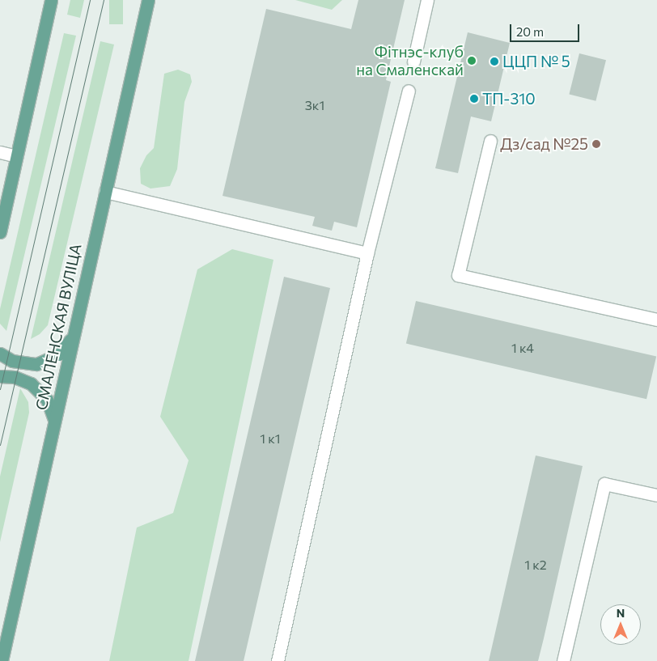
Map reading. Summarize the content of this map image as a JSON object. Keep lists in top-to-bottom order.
{
  "streets": {
    "main road": ["СМАЛЕНСКАЯ ВУЛІЦА"]
  },
  "places": [
    "Фітнэс-клуб на Смаленскай",
    "ЦЦП № 5",
    "ТП-310",
    "Дз/сад №25"
  ],
  "house_numbers": [
    "3к1",
    "1 к4",
    "1 к1",
    "1 к2"
  ],
  "scale_bar": "20 m",
  "north": "top"
}
